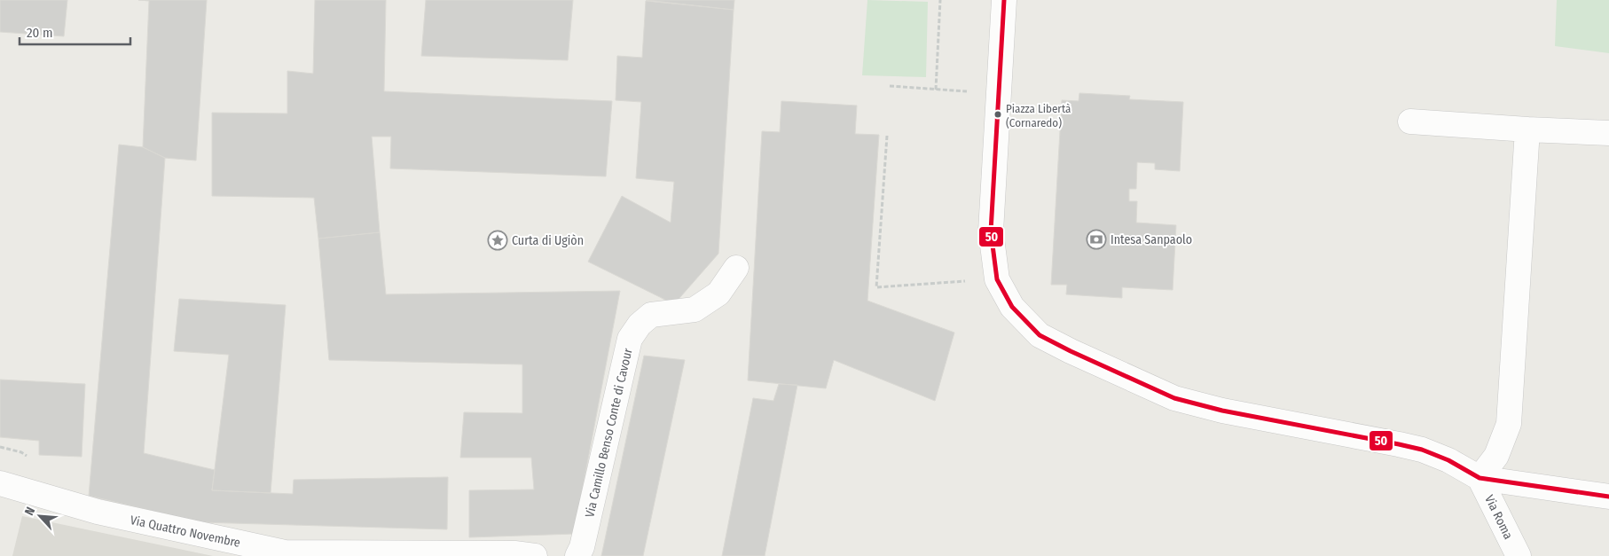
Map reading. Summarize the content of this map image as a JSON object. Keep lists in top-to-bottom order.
{
  "streets": {
    "street": ["Via Camillo Benso Conte di Cavour", "Via Roma", "Via Quattro Novembre"]
  },
  "places": {
    "other": ["Piazza Libertà (Cornaredo)"],
    "bank": ["Intesa Sanpaolo"],
    "place": ["Curta di Ugiòn"]
  },
  "lines": ["transit line 50"],
  "scale_bar": "20 m",
  "north": "top left"
}
